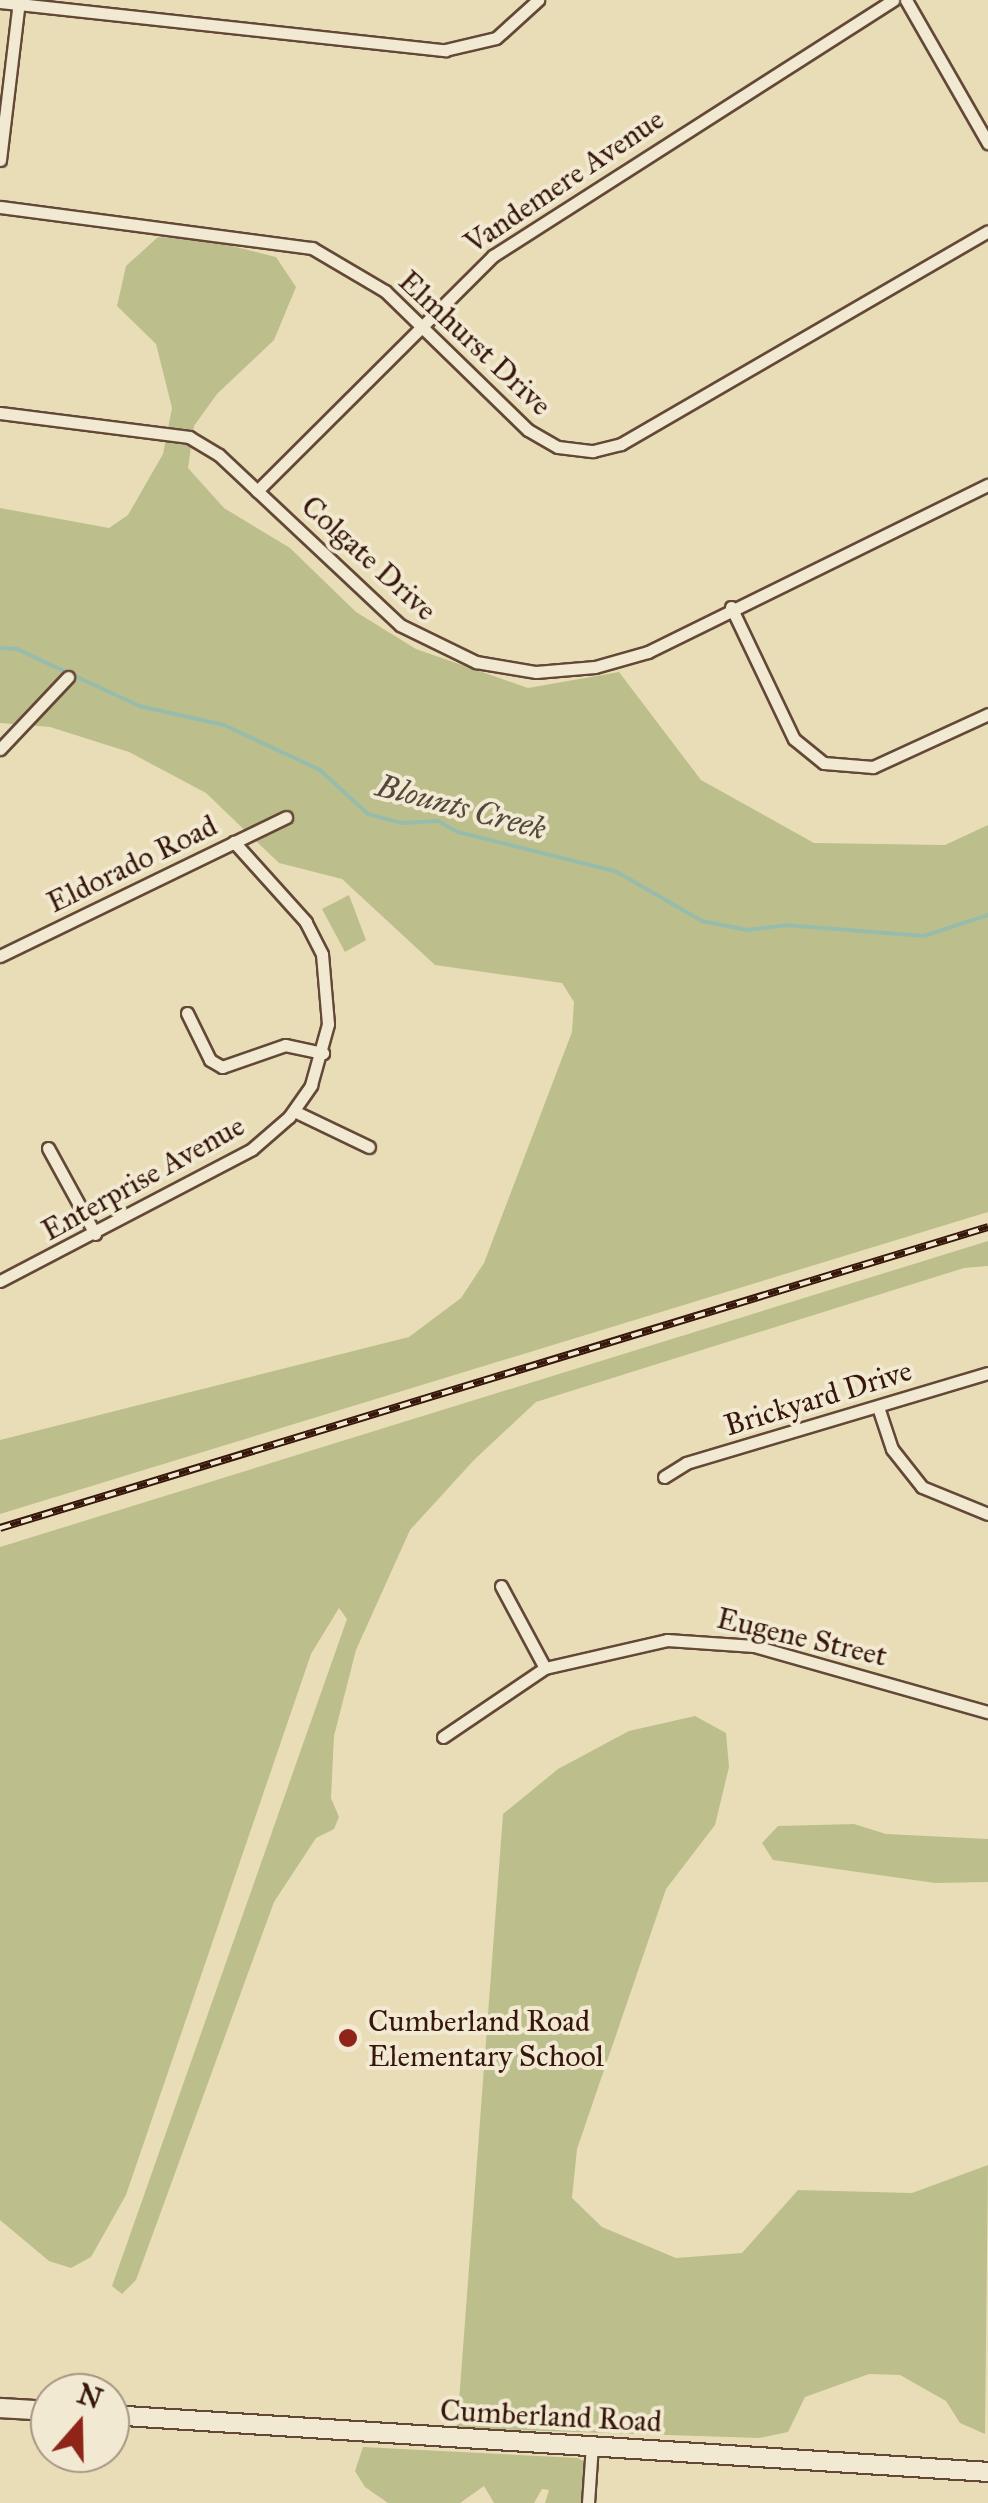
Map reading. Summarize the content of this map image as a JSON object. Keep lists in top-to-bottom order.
{
  "streets": {
    "main road": ["Cumberland Road"],
    "street": [
      "Vandemere Avenue",
      "Elmhurst Drive",
      "Colgate Drive",
      "Eldorado Road",
      "Enterprise Avenue",
      "Brickyard Drive",
      "Eugene Street"
    ]
  },
  "crossings": [
    ["Vandemere Avenue", "Elmhurst Drive"],
    ["Vandemere Avenue", "Colgate Drive"],
    ["Eldorado Road", "Enterprise Avenue"]
  ],
  "water": ["Blounts Creek"],
  "places": ["Cumberland Road Elementary School"],
  "north": "top"
}
